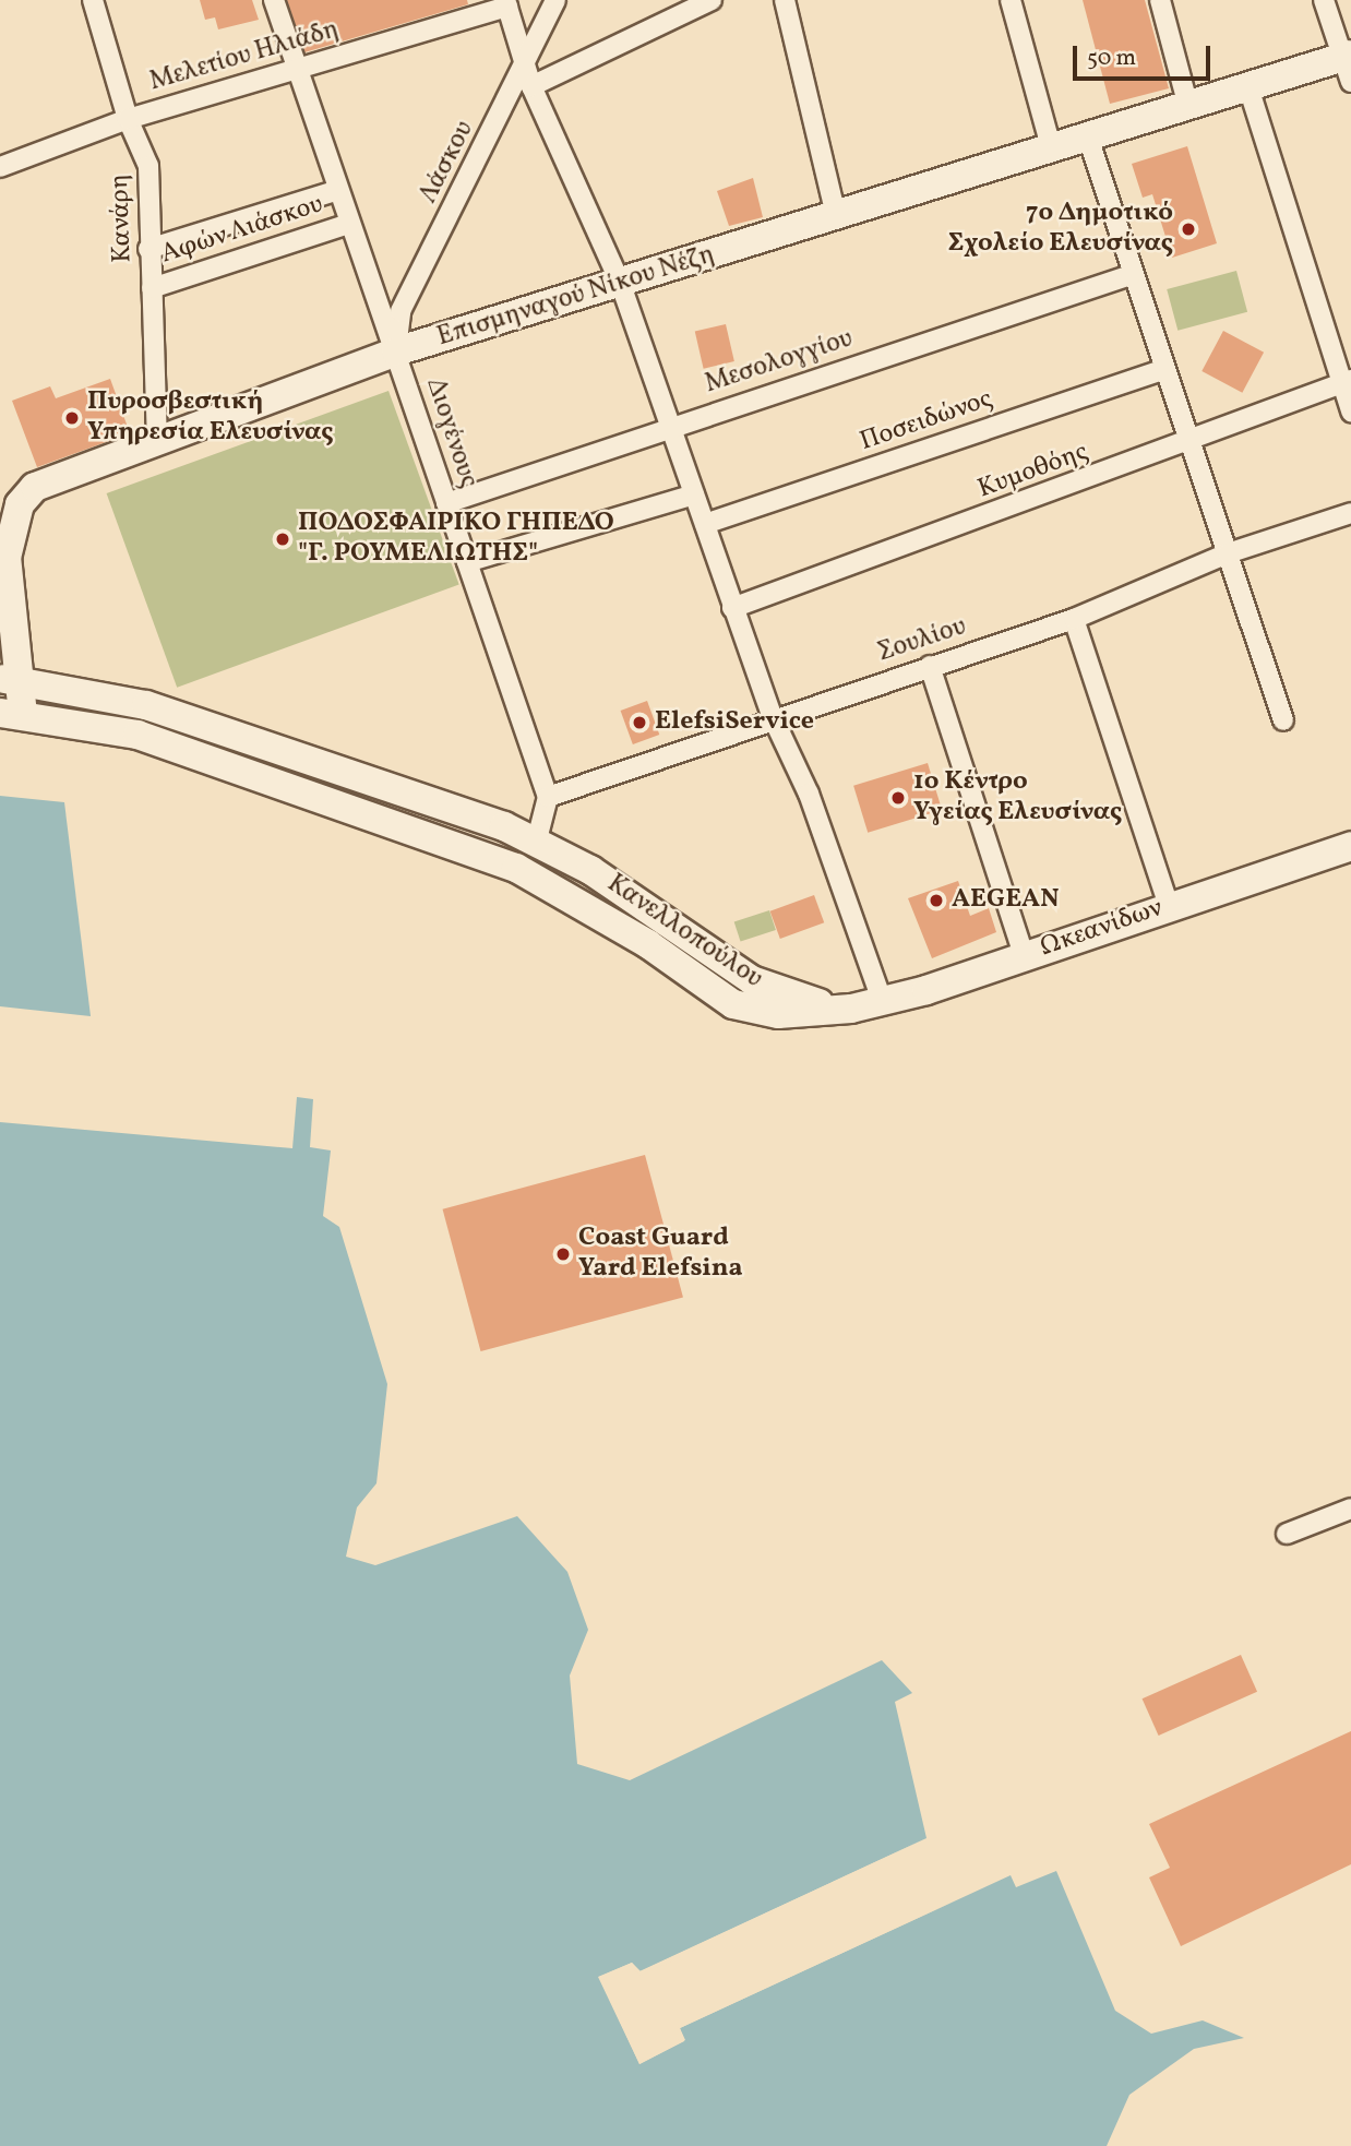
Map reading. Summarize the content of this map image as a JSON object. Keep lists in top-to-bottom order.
{
  "streets": {
    "street": [
      "Μελετίου Ηλιάδη",
      "Λάσκου",
      "Κανάρη",
      "Αφών Λιάσκου",
      "Επισμηναγού Νίκου Νέζη",
      "Μεσολογγίου",
      "Ποσειδώνος",
      "Διογένους",
      "Κυμοθόης",
      "Σουλίου",
      "Ωκεανίδων",
      "Κανελλοπούλου"
    ]
  },
  "crossings": [
    ["Μελετίου Ηλιάδη", "Κανάρη"],
    ["Μελετίου Ηλιάδη", "Διογένους"],
    ["Λάσκου", "Επισμηναγού Νίκου Νέζη"],
    ["Λάσκου", "Διογένους"],
    ["Κανάρη", "Αφών Λιάσκου"],
    ["Κανάρη", "Επισμηναγού Νίκου Νέζη"],
    ["Αφών Λιάσκου", "Διογένους"],
    ["Επισμηναγού Νίκου Νέζη", "Διογένους"],
    ["Επισμηναγού Νίκου Νέζη", "Κανελλοπούλου"],
    ["Μεσολογγίου", "Διογένους"],
    ["Διογένους", "Σουλίου"],
    ["Ωκεανίδων", "Κανελλοπούλου"]
  ],
  "places": [
    "7ο Δημοτικό Σχολείο Ελευσίνας",
    "Πυροσβεστική Υπηρεσία Ελευσίνας",
    "ΠΟΔΟΣΦΑΙΡΙΚΟ ΓΗΠΕΔΟ \"Γ. ΡΟΥΜΕΛΙΩΤΗΣ\"",
    "ElefsiService",
    "1ο Κέντρο Υγείας Ελευσίνας",
    "AEGEAN",
    "Coast Guard Yard Elefsina"
  ],
  "scale_bar": "50 m"
}
